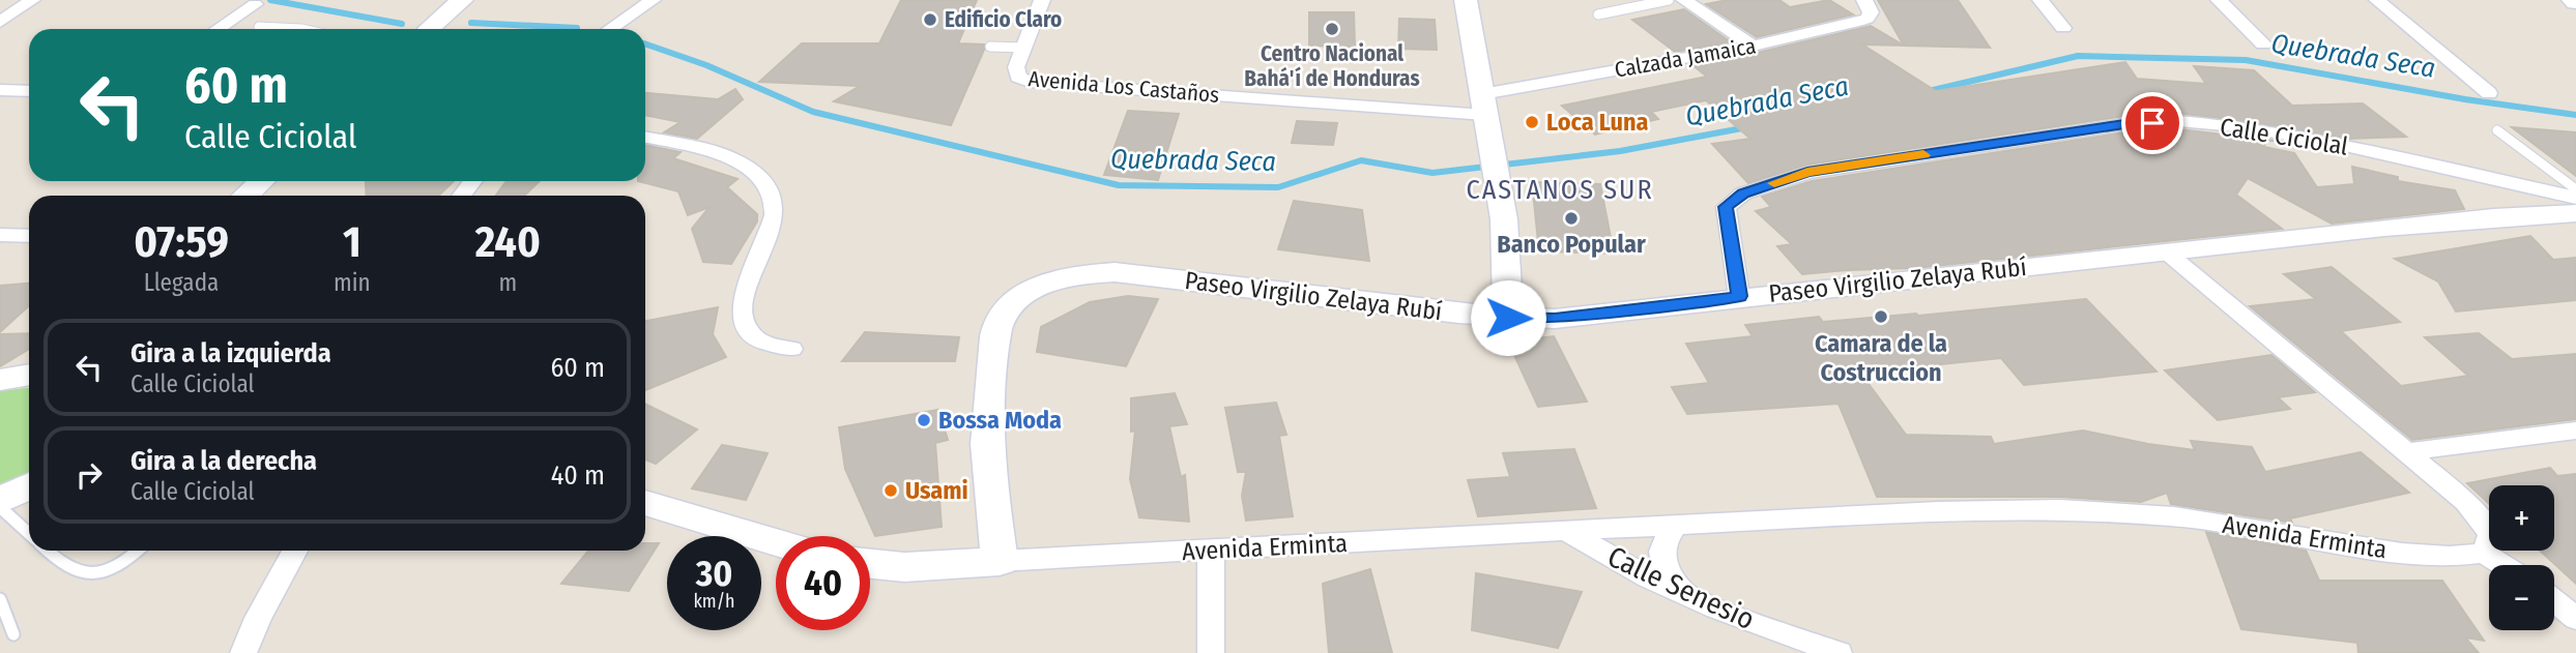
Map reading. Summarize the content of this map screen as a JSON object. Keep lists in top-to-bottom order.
{
  "streets": {
    "street": [
      "Calzada Jamaica",
      "Avenida Los Castaños",
      "Calle Ciciolal",
      "Paseo Virgilio Zelaya Rubí",
      "Avenida Erminta",
      "Calle Senesio"
    ]
  },
  "crossings": [
    ["Calzada Jamaica", "Avenida Los Castaños"],
    ["Calle Ciciolal", "Paseo Virgilio Zelaya Rubí"],
    ["Paseo Virgilio Zelaya Rubí", "Avenida Erminta"],
    ["Avenida Erminta", "Calle Senesio"]
  ],
  "districts": ["CASTANOS SUR"],
  "water": ["Quebrada Seca"],
  "places": [
    "Edificio Claro",
    "Centro Nacional Bahá'í de Honduras",
    "Loca Luna",
    "Banco Popular",
    "Camara de la Costruccion",
    "Bossa Moda",
    "Usami"
  ],
  "page": {
    "turn": ["60 m", "Calle Ciciolal"],
    "eta": [
      "07:59",
      "Llegada",
      "1",
      "min",
      "240",
      "m"
    ],
    "list": [
      {
        "name": "Gira a la izquierda",
        "note": "Calle Ciciolal",
        "value": "60 m"
      },
      {
        "name": "Gira a la derecha",
        "note": "Calle Ciciolal",
        "value": "40 m"
      }
    ],
    "map_buttons": ["+", "−"],
    "speed": "30 km/h",
    "limit": "40"
  }
}
